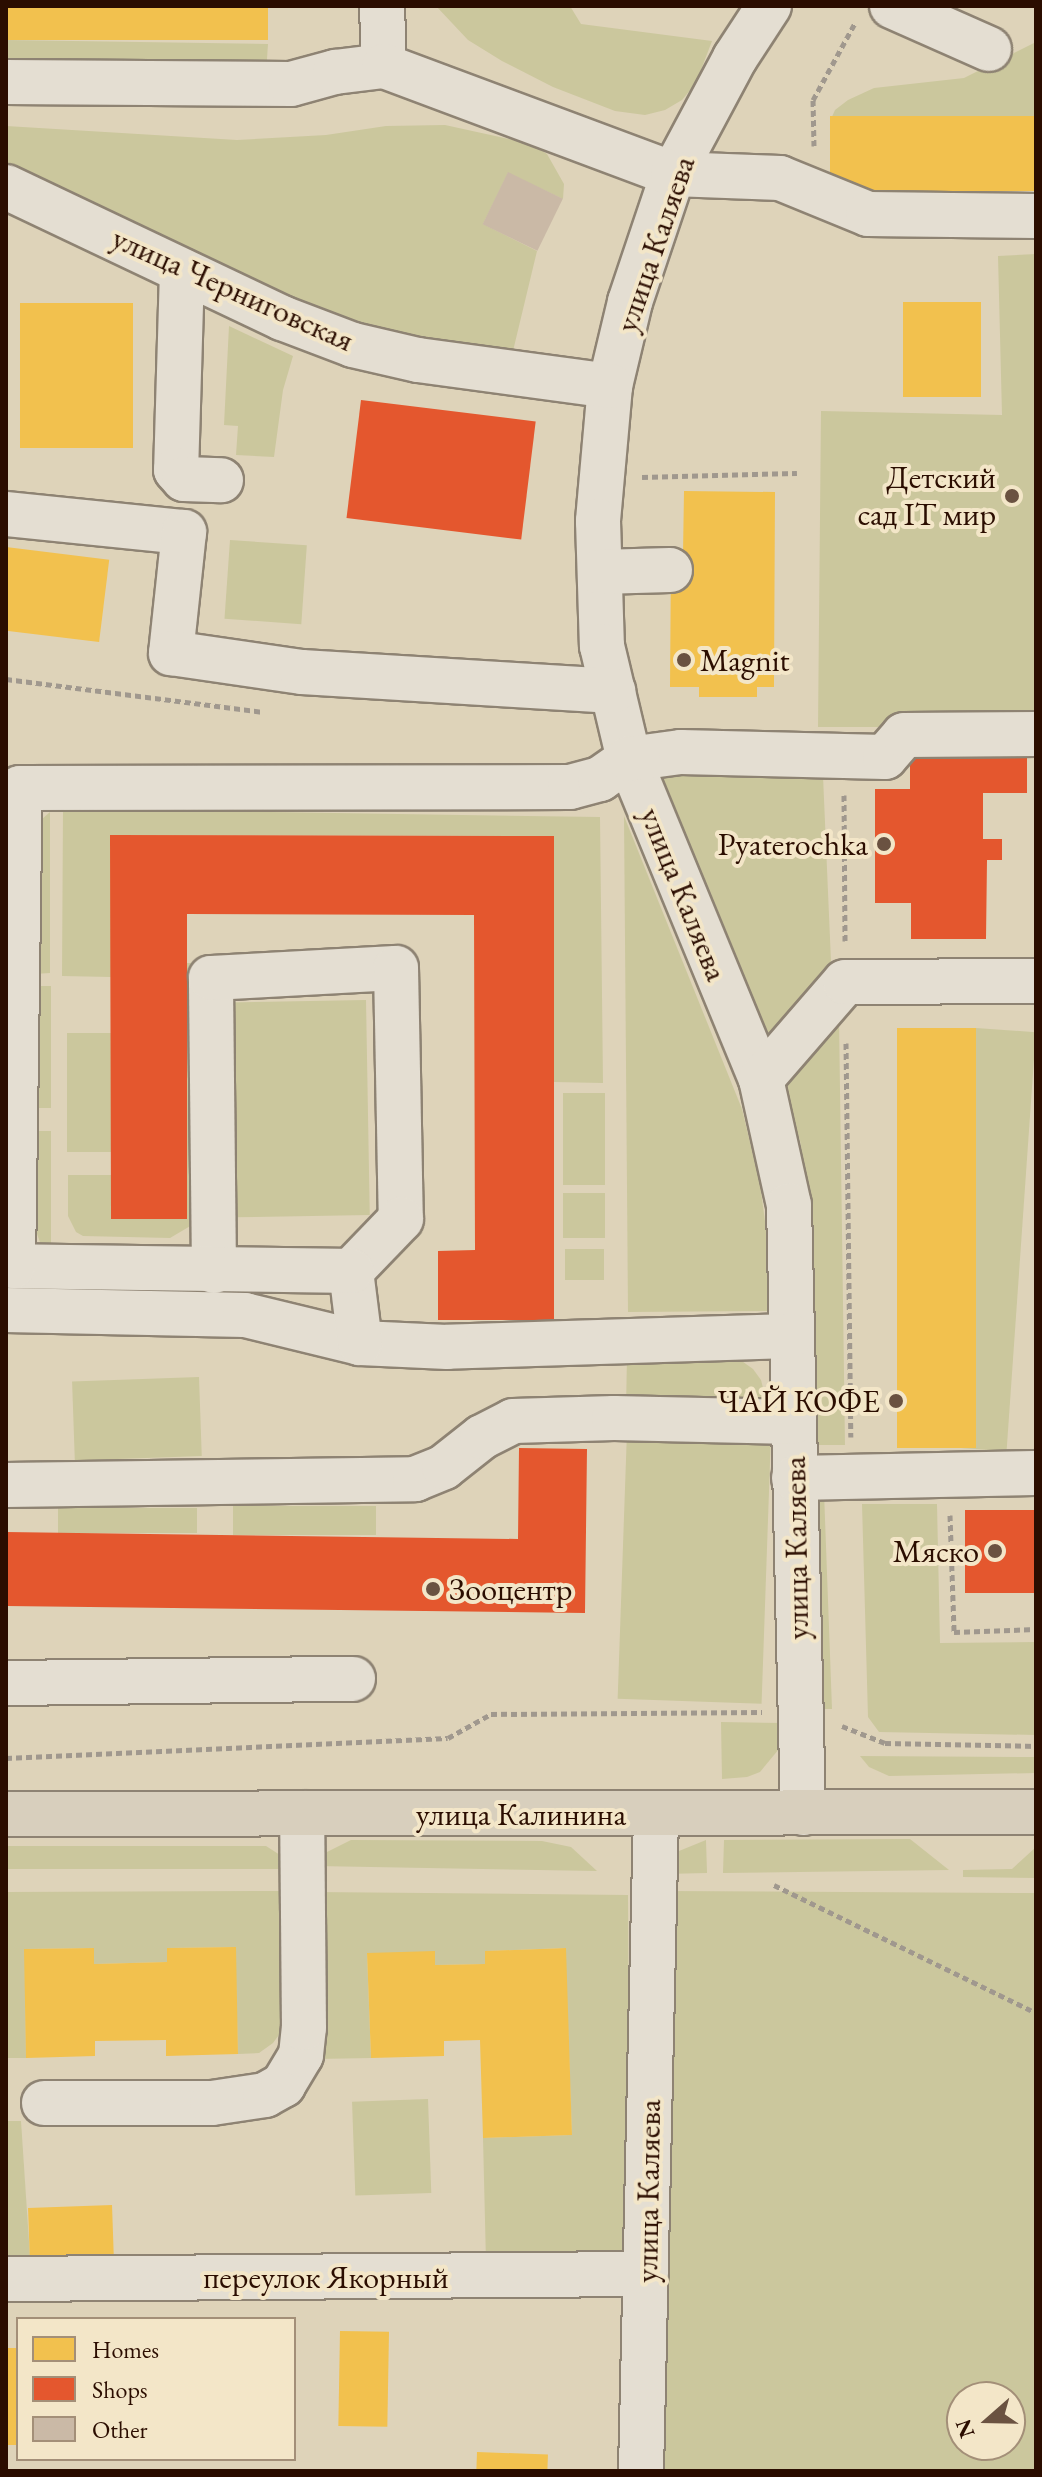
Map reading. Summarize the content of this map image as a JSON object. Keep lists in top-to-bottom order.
{
  "streets": {
    "main road": ["улица Калинина"],
    "street": ["улица Каляева", "улица Черниговская", "переулок Якорный"]
  },
  "crossings": [
    ["улица Каляева", "улица Черниговская"],
    ["улица Каляева", "улица Калинина"],
    ["улица Каляева", "переулок Якорный"]
  ],
  "places": [
    "Детский сад IT мир",
    "Magnit",
    "Pyaterochka",
    "ЧАЙ КОФЕ",
    "Мяско",
    "Зооцентр"
  ],
  "legend": ["Homes", "Shops", "Other"],
  "north": "left"
}
